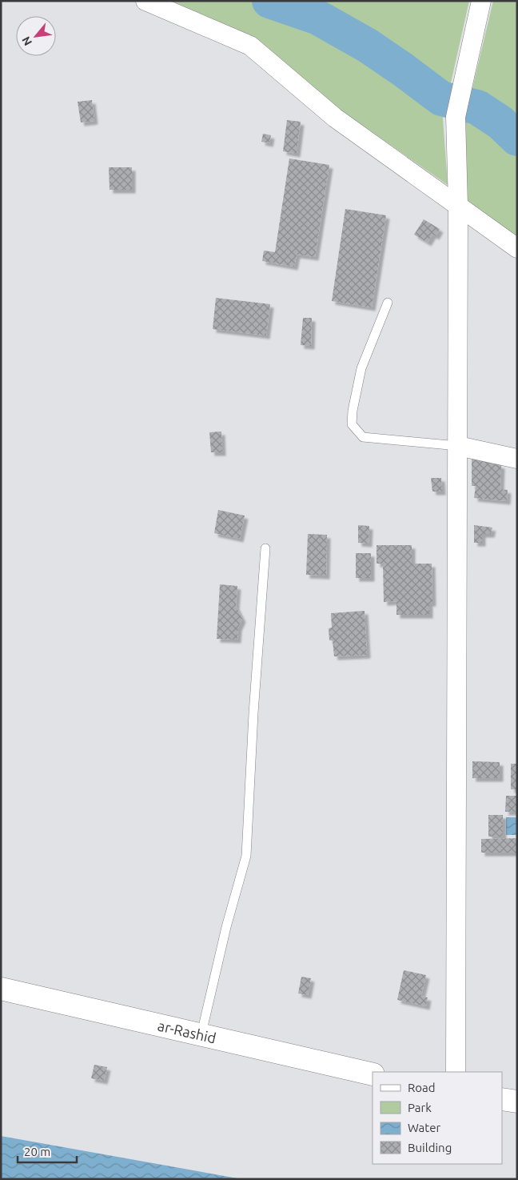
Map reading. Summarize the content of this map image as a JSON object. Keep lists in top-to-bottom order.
{
  "streets": {
    "main road": ["ar-Rashid"]
  },
  "legend": [
    "Road",
    "Park",
    "Water",
    "Building"
  ],
  "scale_bar": "20 m",
  "north": "bottom left"
}
